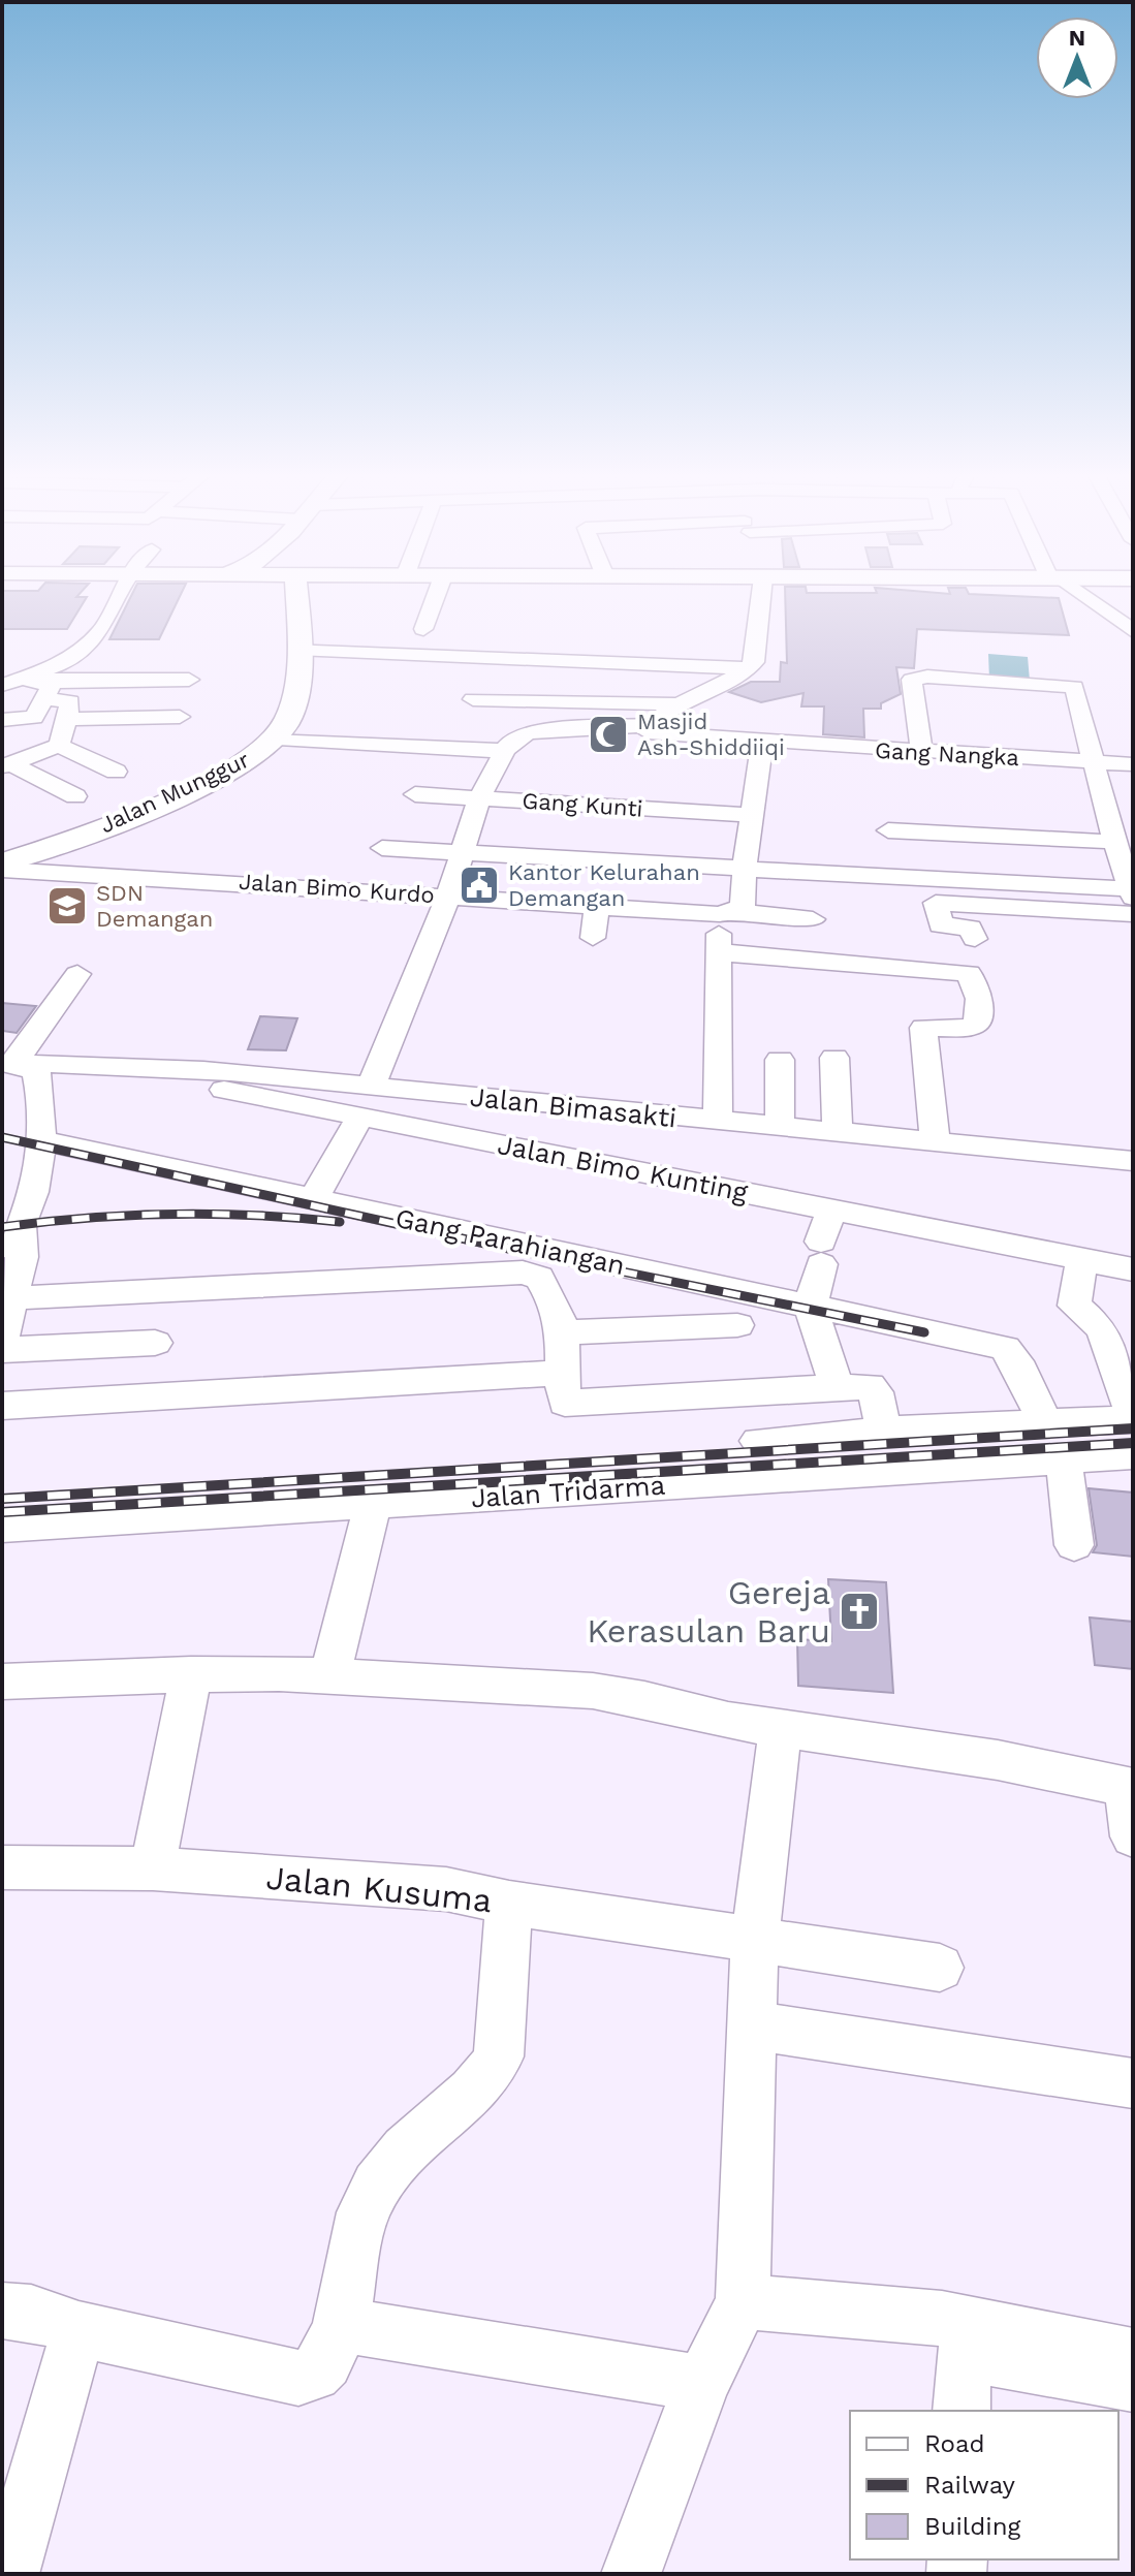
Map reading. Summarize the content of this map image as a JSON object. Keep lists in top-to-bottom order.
{
  "streets": {
    "main road": ["Jalan Munggur"],
    "street": [
      "Gang Nangka",
      "Gang Kunti",
      "Jalan Bimo Kurdo",
      "Jalan Bimasakti",
      "Jalan Bimo Kunting",
      "Gang Parahiangan",
      "Jalan Tridarma",
      "Jalan Kusuma"
    ]
  },
  "crossings": [
    ["Jalan Munggur", "Jalan Bimo Kurdo"],
    ["Jalan Bimasakti", "Jalan Bimo Kunting"]
  ],
  "places": {
    "mosque": ["Masjid Ash-Shiddiiqi"],
    "public building": ["Kantor Kelurahan Demangan"],
    "school or university": ["SDN Demangan"],
    "church": ["Gereja Kerasulan Baru"]
  },
  "legend": ["Road", "Railway", "Building"],
  "north": "top"
}
